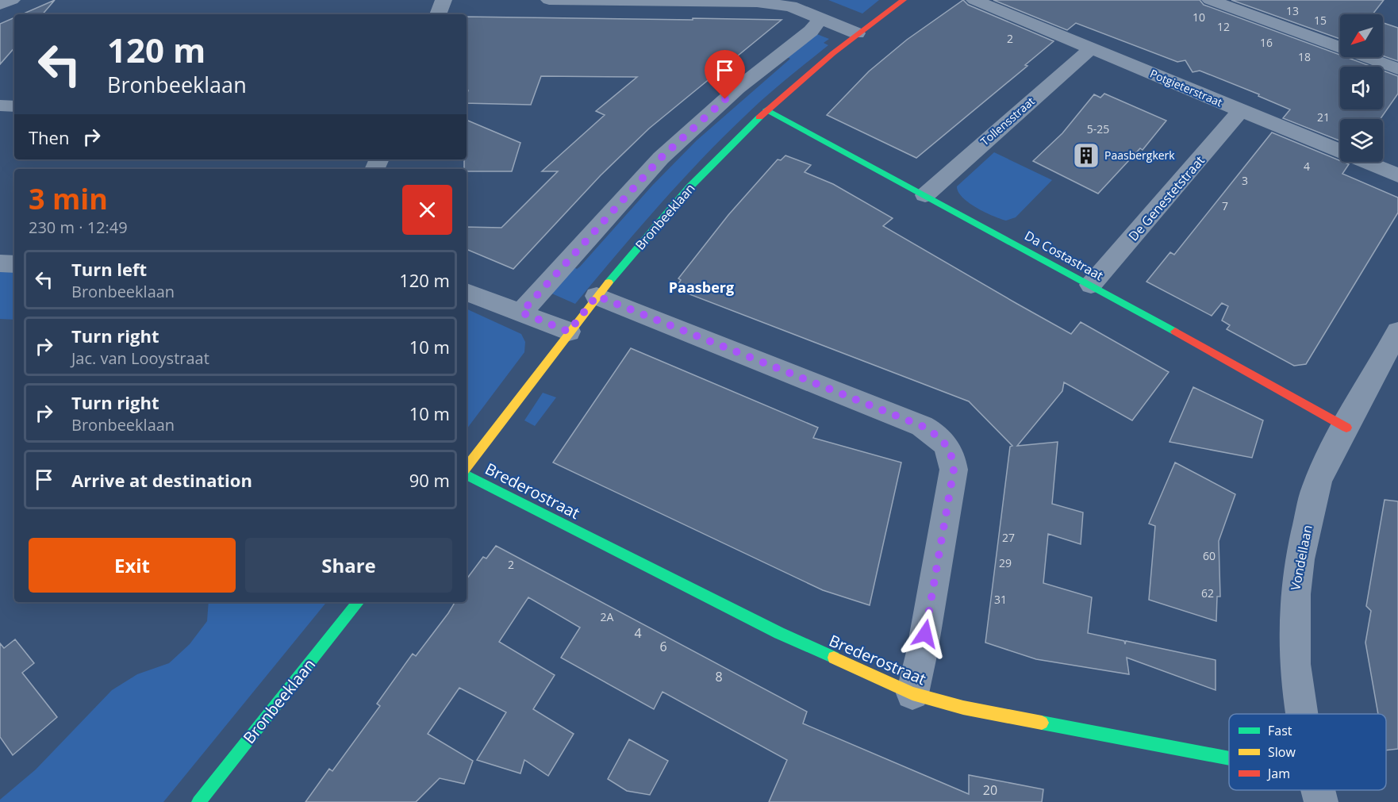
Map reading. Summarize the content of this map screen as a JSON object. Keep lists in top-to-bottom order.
{
  "streets": {
    "street": [
      "Potgieterstraat",
      "Tollensstraat",
      "De Genestetstraat",
      "Bronbeeklaan",
      "Da Costastraat",
      "Brederostraat",
      "Vondellaan"
    ]
  },
  "crossings": [
    ["Potgieterstraat", "Tollensstraat"],
    ["Potgieterstraat", "De Genestetstraat"],
    ["Tollensstraat", "Da Costastraat"],
    ["De Genestetstraat", "Da Costastraat"],
    ["Bronbeeklaan", "Da Costastraat"],
    ["Da Costastraat", "Vondellaan"]
  ],
  "districts": ["Paasberg"],
  "places": {
    "building": ["Paasbergkerk"]
  },
  "house_numbers": [
    "13",
    "10",
    "15",
    "12",
    "2",
    "16",
    "18",
    "21",
    "5-25",
    "4",
    "3",
    "7",
    "27",
    "60",
    "29",
    "2",
    "62",
    "31",
    "2A",
    "4",
    "6",
    "8",
    "20"
  ],
  "legend": ["Fast", "Slow", "Jam"],
  "north": "bottom left",
  "page": {
    "turn": ["120 m", "Bronbeeklaan"],
    "then": "Then",
    "heading": ["3 min", "230 m · 12:49"],
    "list": [
      {
        "name": "Turn left",
        "note": "Bronbeeklaan",
        "value": "120 m"
      },
      {
        "name": "Turn right",
        "note": "Jac. van Looystraat",
        "value": "10 m"
      },
      {
        "name": "Turn right",
        "note": "Bronbeeklaan",
        "value": "10 m"
      },
      {
        "name": "Arrive at destination",
        "value": "90 m"
      }
    ],
    "buttons": ["Exit", "Share"]
  }
}
